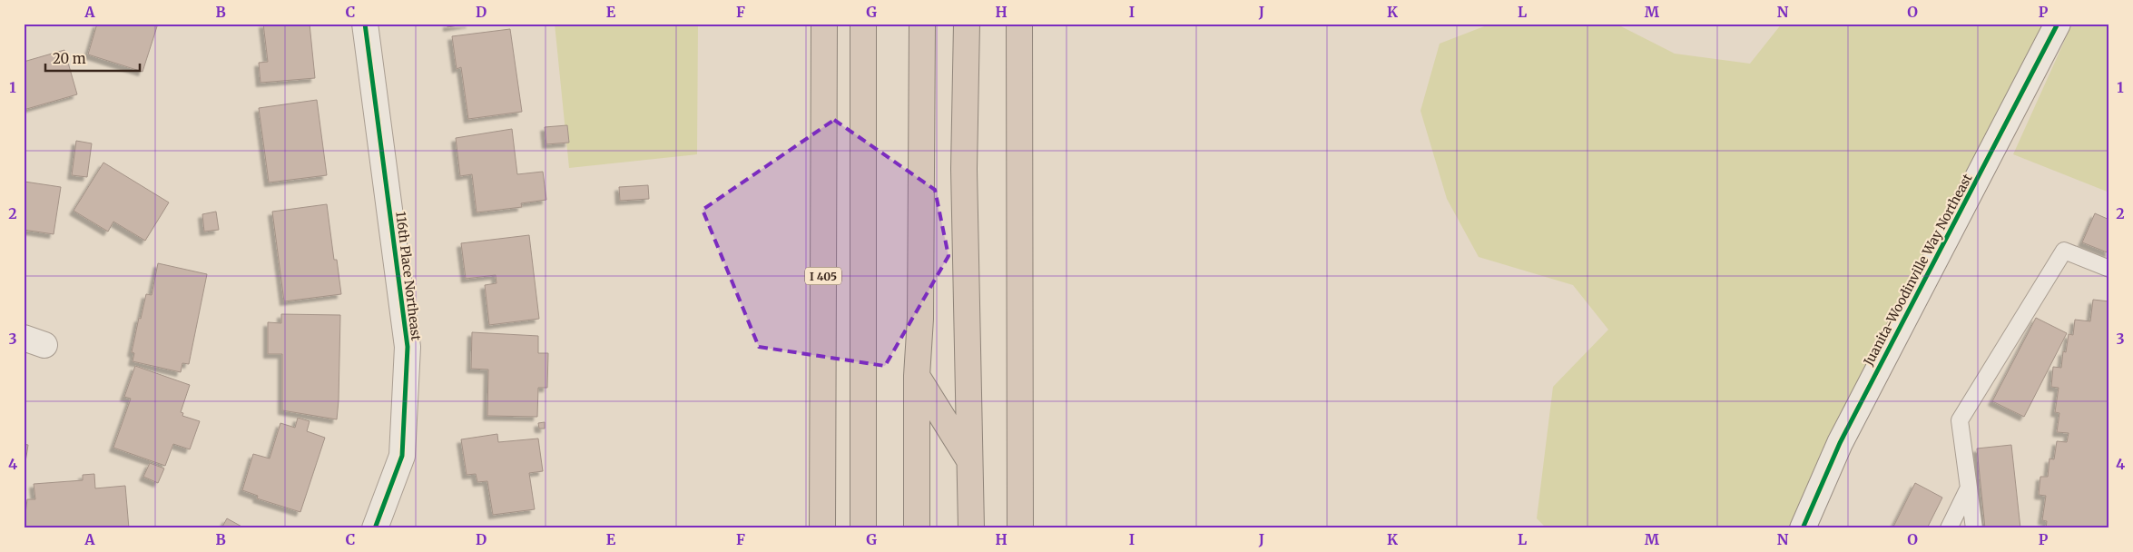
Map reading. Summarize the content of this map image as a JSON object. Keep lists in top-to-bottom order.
{
  "streets": {
    "highway": ["I 405"],
    "main road": ["Juanita-Woodinville Way Northeast", "116th Place Northeast"]
  },
  "scale_bar": "20 m",
  "grid": {
    "columns": [
      "A",
      "B",
      "C",
      "D",
      "E",
      "F",
      "G",
      "H",
      "I",
      "J",
      "K",
      "L",
      "M",
      "N",
      "O",
      "P"
    ],
    "rows": [
      "1",
      "2",
      "3",
      "4"
    ]
  }
}
